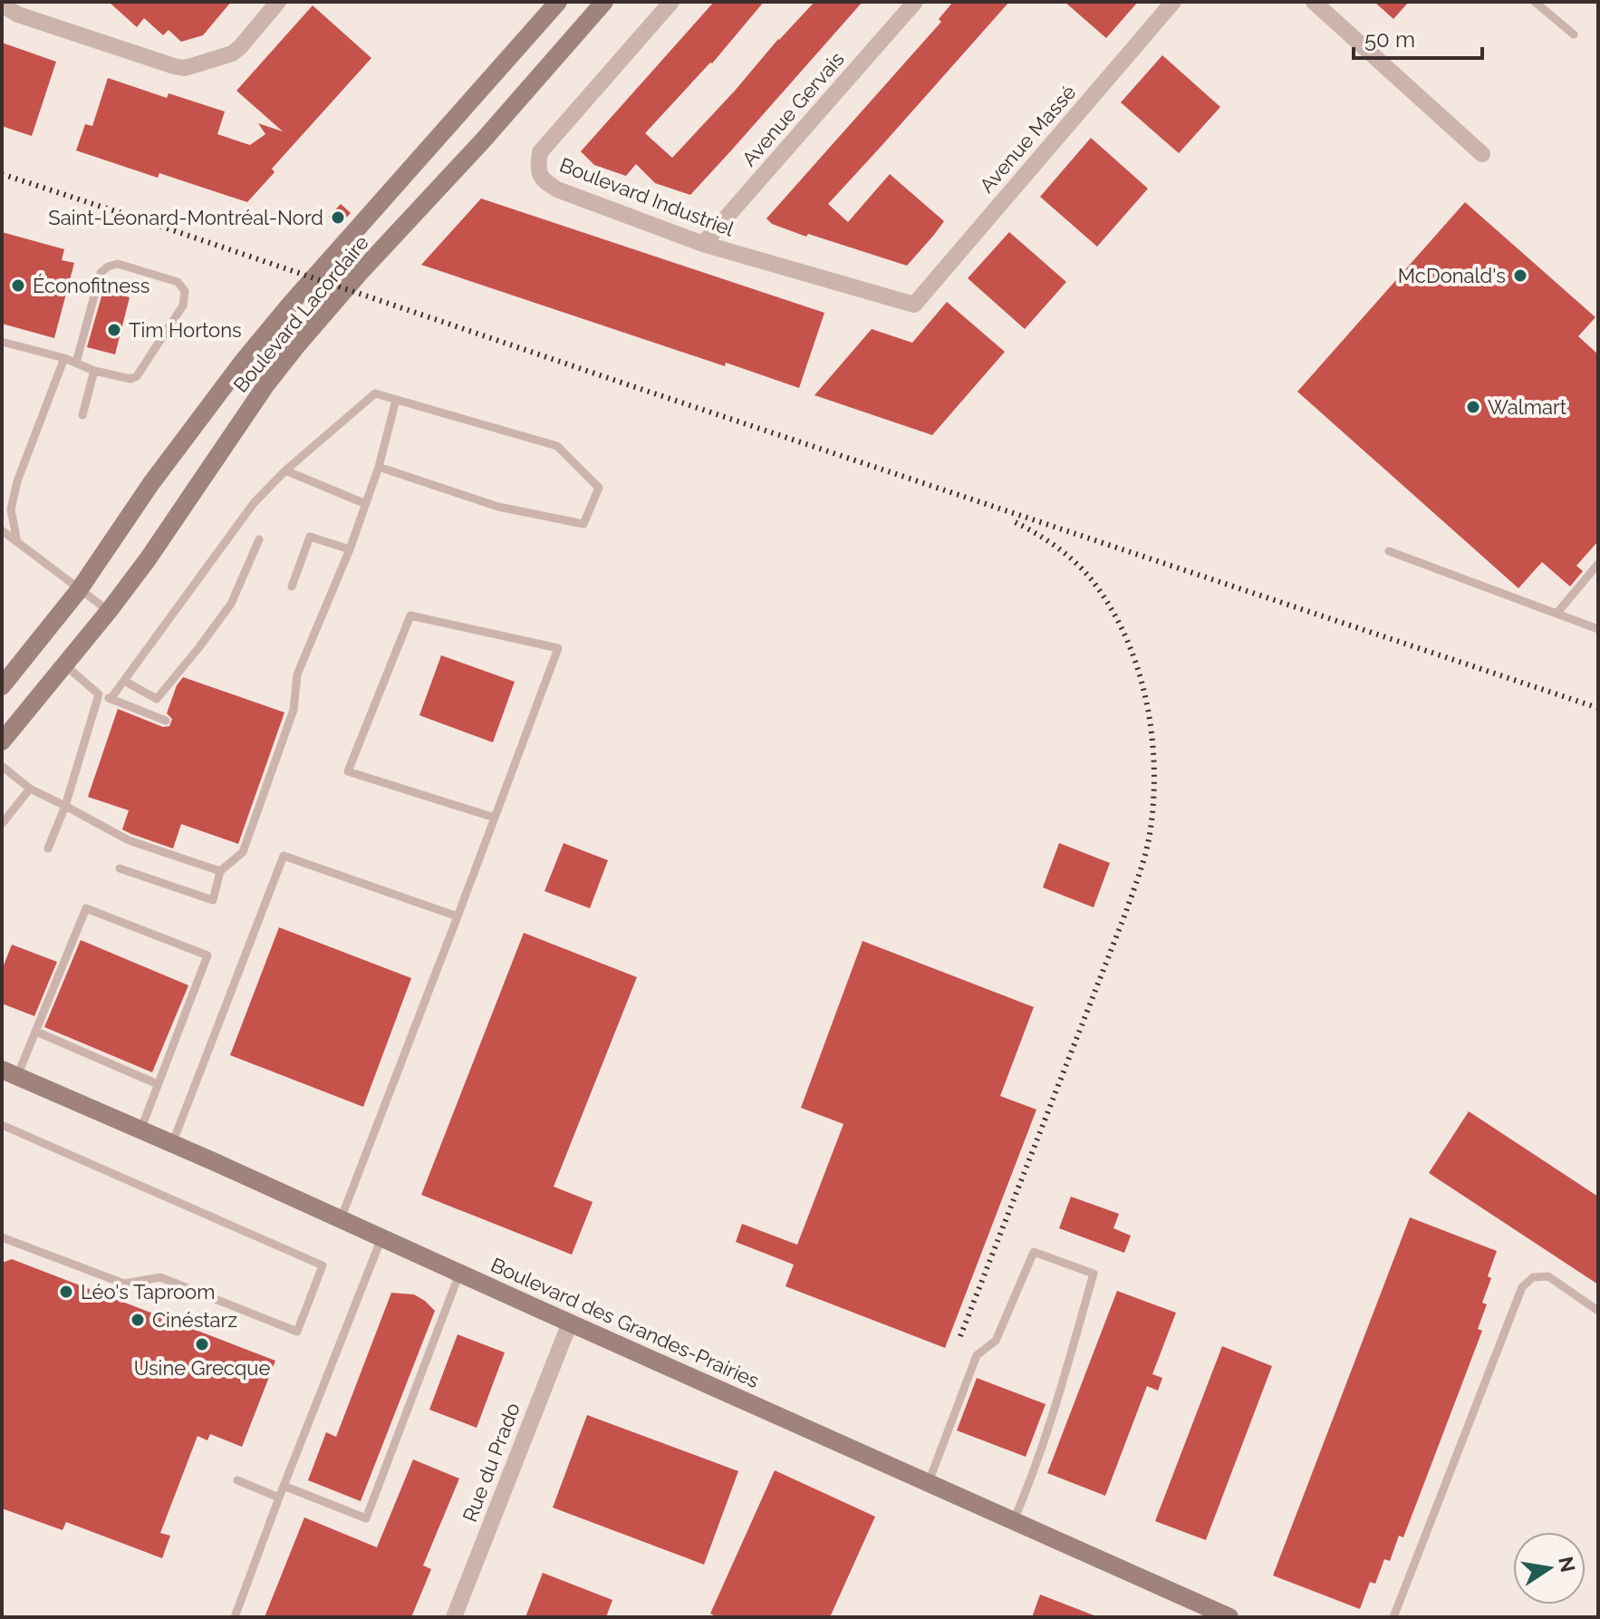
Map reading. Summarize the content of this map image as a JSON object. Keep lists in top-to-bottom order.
{
  "streets": {
    "main road": ["Boulevard Lacordaire", "Boulevard des Grandes-Prairies"],
    "street": [
      "Avenue Gervais",
      "Avenue Massé",
      "Boulevard Industriel",
      "Rue du Prado"
    ]
  },
  "crossings": [
    ["Avenue Gervais", "Boulevard Industriel"],
    ["Avenue Massé", "Boulevard Industriel"],
    ["Boulevard des Grandes-Prairies", "Rue du Prado"]
  ],
  "places": [
    "Saint-Léonard-Montréal-Nord",
    "McDonald's",
    "Éconofitness",
    "Tim Hortons",
    "Walmart",
    "Léo's Taproom",
    "Cinéstarz",
    "Usine Grecque"
  ],
  "scale_bar": "50 m",
  "north": "right"
}
